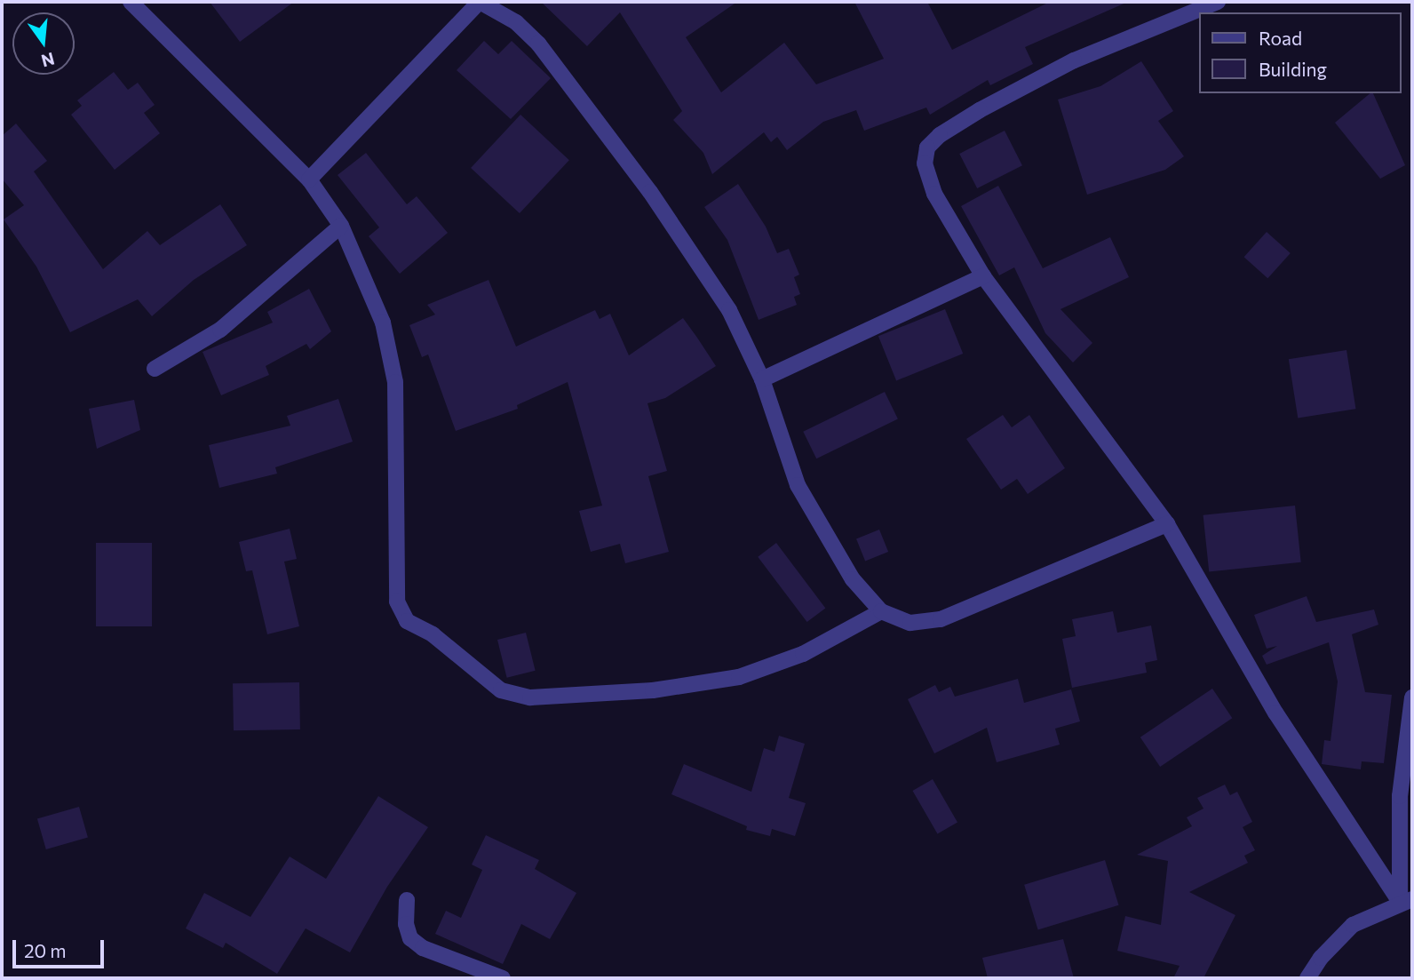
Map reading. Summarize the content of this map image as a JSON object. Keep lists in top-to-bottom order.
{
  "legend": ["Road", "Building"],
  "scale_bar": "20 m",
  "north": "bottom"
}
